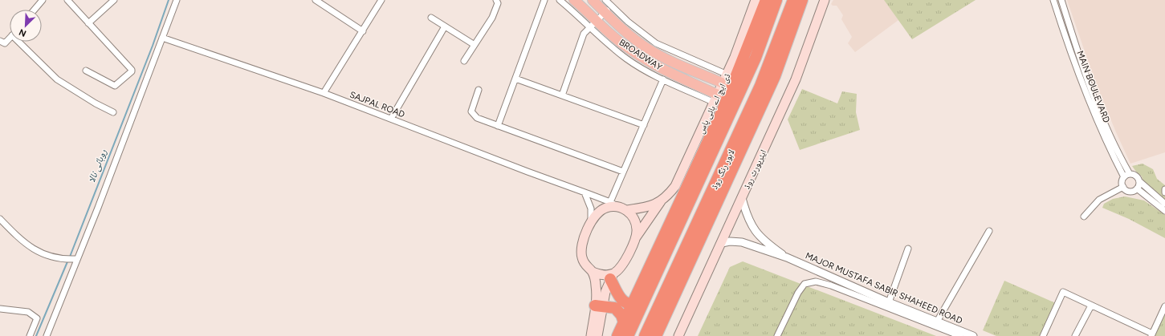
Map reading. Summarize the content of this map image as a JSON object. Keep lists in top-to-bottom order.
{
  "streets": {
    "highway": ["لاہور رنگ روڈ"],
    "main road": ["BROADWAY", "ڈی ایچ اے بائی پاس", "ایئرپورٹ روڈ"],
    "street": ["MAIN BOULEVARD", "SAJPAL ROAD", "MAJOR MUSTAFA SABIR SHAHEED ROAD"]
  },
  "crossings": [
    ["BROADWAY", "ڈی ایچ اے بائی پاس"],
    ["ڈی ایچ اے بائی پاس", "SAJPAL ROAD"]
  ],
  "water": ["روہائی نالا"],
  "north": "bottom left"
}
